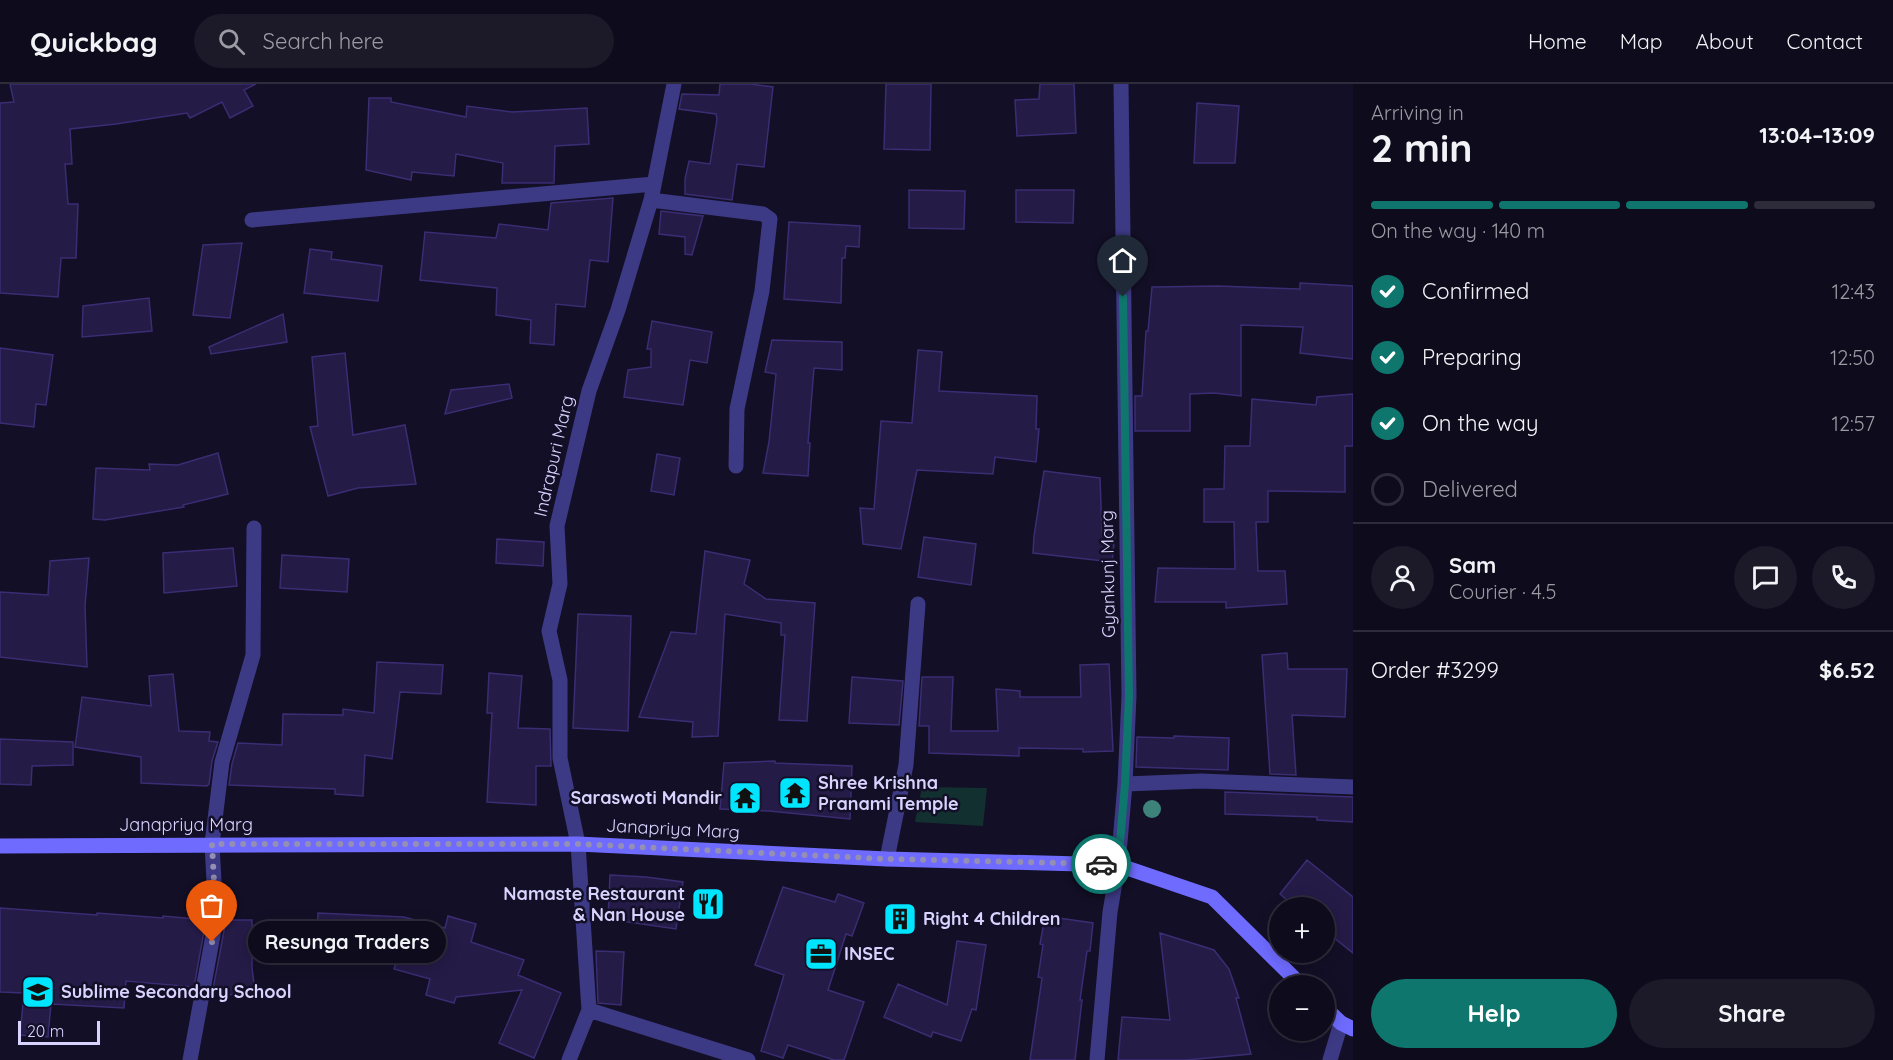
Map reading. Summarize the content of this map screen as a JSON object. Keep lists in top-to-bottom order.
{
  "streets": {
    "main road": ["Janapriya Marg"],
    "street": ["Indrapuri Marg", "Gyankunj Marg"]
  },
  "crossings": [
    ["Indrapuri Marg", "Janapriya Marg"],
    ["Gyankunj Marg", "Janapriya Marg"]
  ],
  "places": {
    "temple": ["Shree Krishna Pranami Temple", "Saraswoti Mandir"],
    "restaurant": ["Namaste Restaurant & Nan House"],
    "building": ["Right 4 Children"],
    "other": ["Resunga Traders"],
    "office": ["INSEC"],
    "school or university": ["Sublime Secondary School"]
  },
  "scale_bar": "20 m",
  "page": {
    "header": "Quickbag",
    "search": "Search here",
    "nav": [
      "Home",
      "Map",
      "About",
      "Contact"
    ],
    "heading": ["2 min", "Arriving in", "13:04–13:09"],
    "panel": [
      "Sam",
      "Courier · 4.5",
      "Order #3299",
      "$6.52"
    ],
    "bar": "On the way · 140 m",
    "list": [
      ["Confirmed", "12:43"],
      ["Preparing", "12:50"],
      ["On the way", "12:57"],
      "Delivered"
    ],
    "map_buttons": ["+", "−"],
    "bubble": "Resunga Traders",
    "buttons": ["Help", "Share"],
    "scale": "20 m"
  }
}
